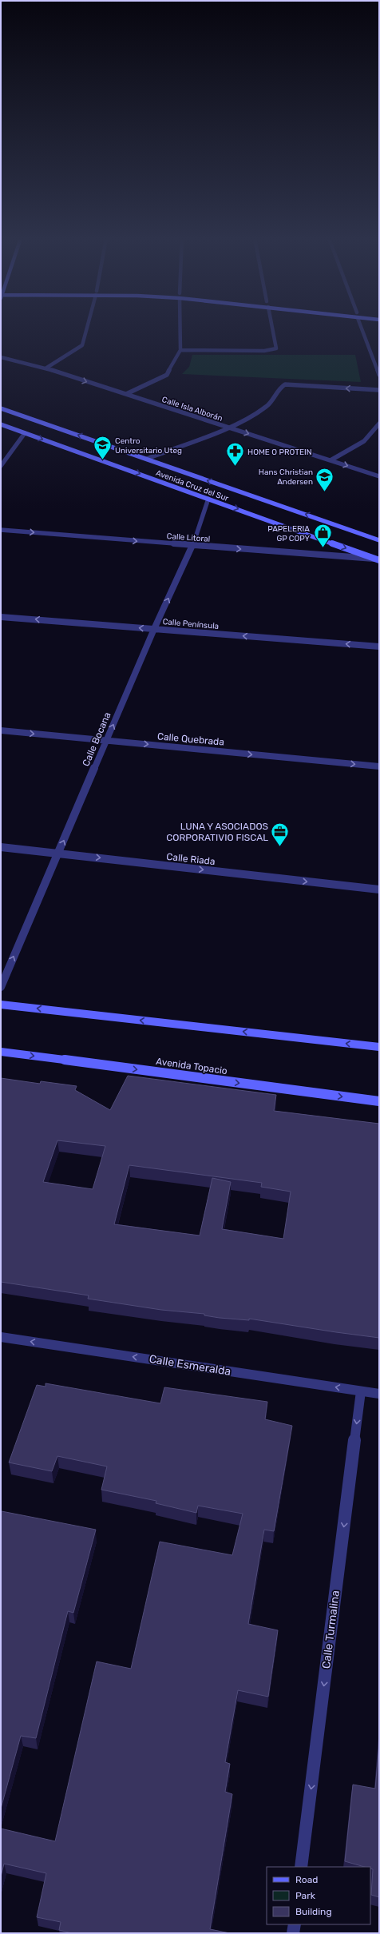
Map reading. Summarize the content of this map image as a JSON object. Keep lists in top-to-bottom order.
{
  "streets": {
    "street": [
      "Calle Isla Alborán",
      "Avenida Cruz del Sur",
      "Calle Litoral",
      "Calle Península",
      "Calle Bocana",
      "Calle Quebrada",
      "Calle Riada",
      "Avenida Topacio",
      "Calle Esmeralda",
      "Calle Turmalina"
    ]
  },
  "crossings": [
    ["Avenida Cruz del Sur", "Calle Litoral"],
    ["Avenida Cruz del Sur", "Calle Bocana"],
    ["Calle Litoral", "Calle Bocana"],
    ["Calle Península", "Calle Bocana"],
    ["Calle Bocana", "Calle Quebrada"],
    ["Calle Bocana", "Calle Riada"],
    ["Calle Esmeralda", "Calle Turmalina"]
  ],
  "one_way": [
    "Calle Isla Alborán",
    "Calle Litoral",
    "Calle Península",
    "Calle Bocana",
    "Calle Quebrada",
    "Calle Riada",
    "Calle Esmeralda",
    "Calle Turmalina"
  ],
  "places": {
    "school or university": ["Centro Universitario Uteg", "Hans Christian Andersen"],
    "pharmacy": ["HOME O PROTEIN"],
    "shop": ["PAPELERIA GP COPY"],
    "office": ["LUNA Y ASOCIADOS CORPORATIVIO FISCAL"]
  },
  "legend": ["Road", "Park", "Building"]
}
